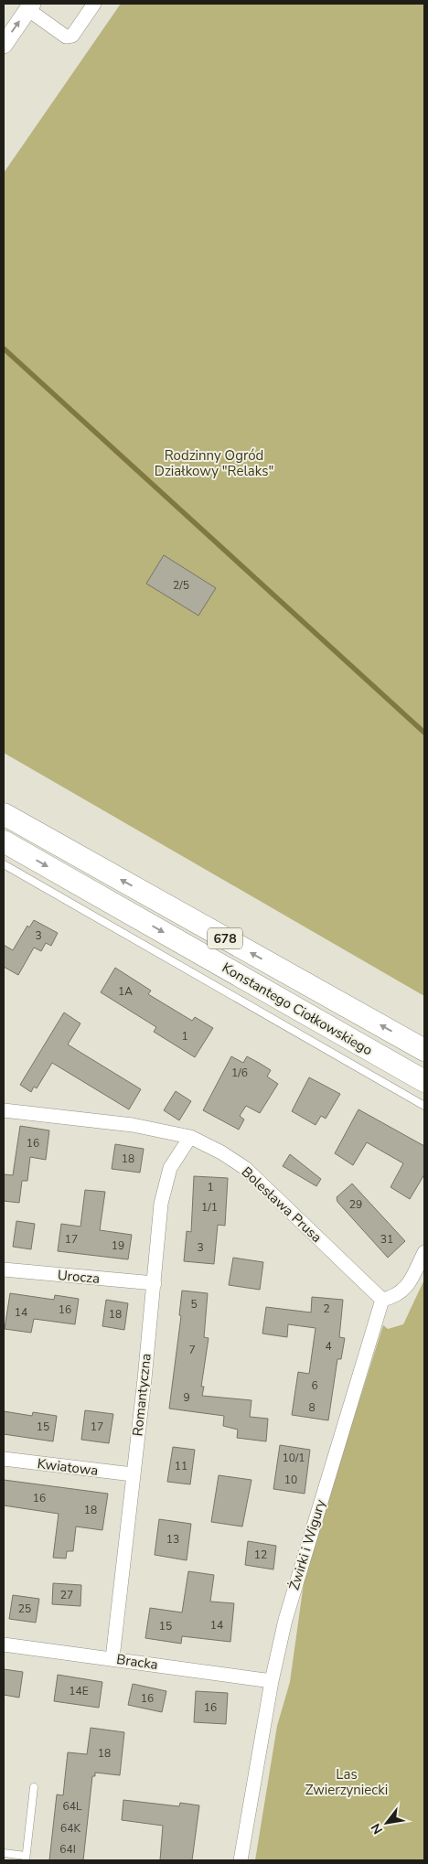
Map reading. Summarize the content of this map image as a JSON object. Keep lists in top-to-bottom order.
{
  "streets": {
    "main road": ["678", "Konstantego Ciołkowskiego"],
    "street": [
      "Bolesława Prusa",
      "Urocza",
      "Romantyczna",
      "Kwiatowa",
      "Żwirki i Wigury",
      "Bracka"
    ]
  },
  "crossings": [
    ["Bolesława Prusa", "Romantyczna"],
    ["Bolesława Prusa", "Żwirki i Wigury"],
    ["Urocza", "Romantyczna"],
    ["Romantyczna", "Kwiatowa"],
    ["Romantyczna", "Bracka"],
    ["Żwirki i Wigury", "Bracka"]
  ],
  "parks": ["Rodzinny Ogród Działkowy \"Relaks\"", "Las Zwierzyniecki"],
  "house_numbers": [
    "2/5",
    "3",
    "1A",
    "1",
    "1/6",
    "16",
    "18",
    "1",
    "29",
    "1/1",
    "17",
    "31",
    "19",
    "3",
    "5",
    "2",
    "16",
    "14",
    "18",
    "4",
    "7",
    "6",
    "9",
    "8",
    "15",
    "17",
    "10/1",
    "11",
    "10",
    "16",
    "18",
    "13",
    "12",
    "27",
    "25",
    "14",
    "15",
    "14E",
    "16",
    "16",
    "18",
    "64L",
    "64K",
    "64I"
  ],
  "north": "bottom left"
}
